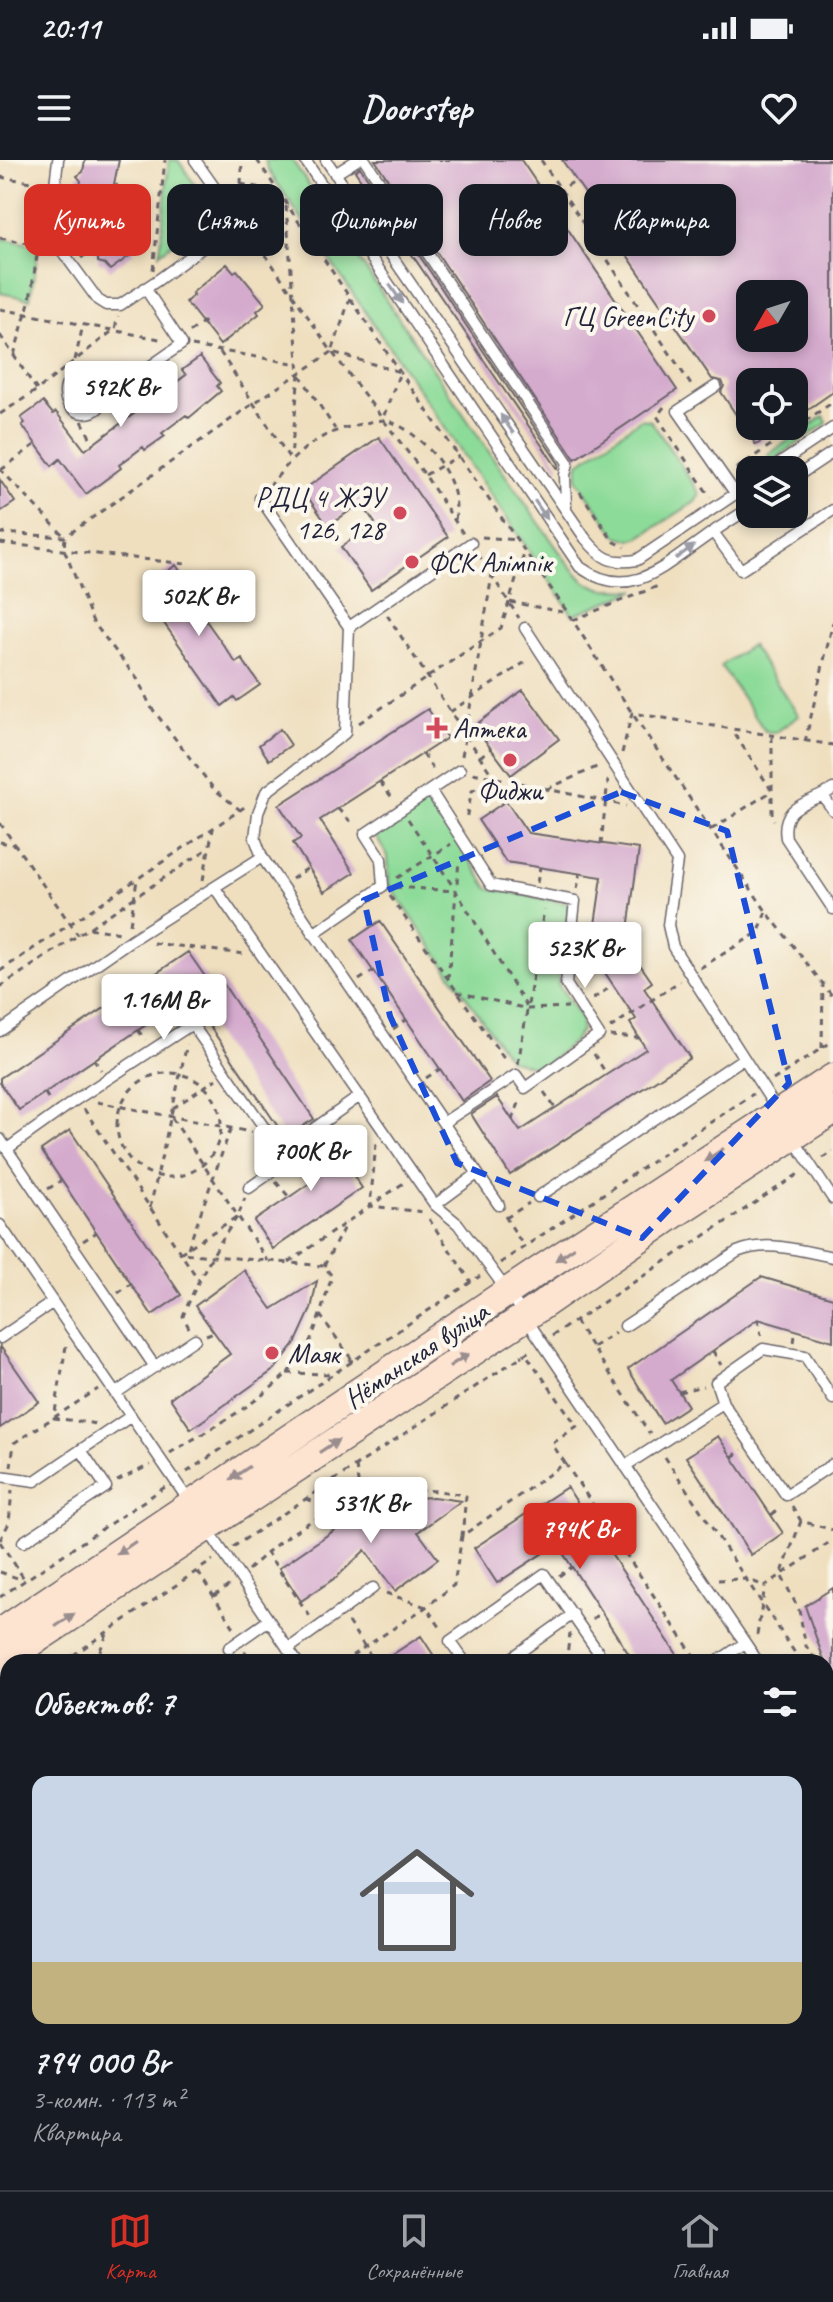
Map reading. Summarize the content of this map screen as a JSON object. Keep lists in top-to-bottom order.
{
  "streets": {
    "main road": ["Нёманская вуліца"]
  },
  "places": {
    "other": [
      "ГЦ GreenCity",
      "РДЦ 4 ЖЭУ 126, 128",
      "ФСК Алімпік",
      "Фиджи",
      "Маяк"
    ],
    "health": ["Аптека"]
  },
  "north": "bottom left",
  "page": {
    "status": "20:11",
    "header": "Doorstep",
    "chip": [
      "Купить",
      "Снять",
      "Фильтры",
      "Новое",
      "Квартира"
    ],
    "price": [
      "592K Br",
      "502K Br",
      "523K Br",
      "1.16M Br",
      "700K Br",
      "531K Br",
      "794K Br"
    ],
    "heading": "Объектов: 7",
    "list": [
      {
        "name": "794 000 Br",
        "note": "3-комн. · 113 m² · Квартира"
      }
    ],
    "tabs": ["Карта", "Сохранённые", "Главная"]
  }
}
